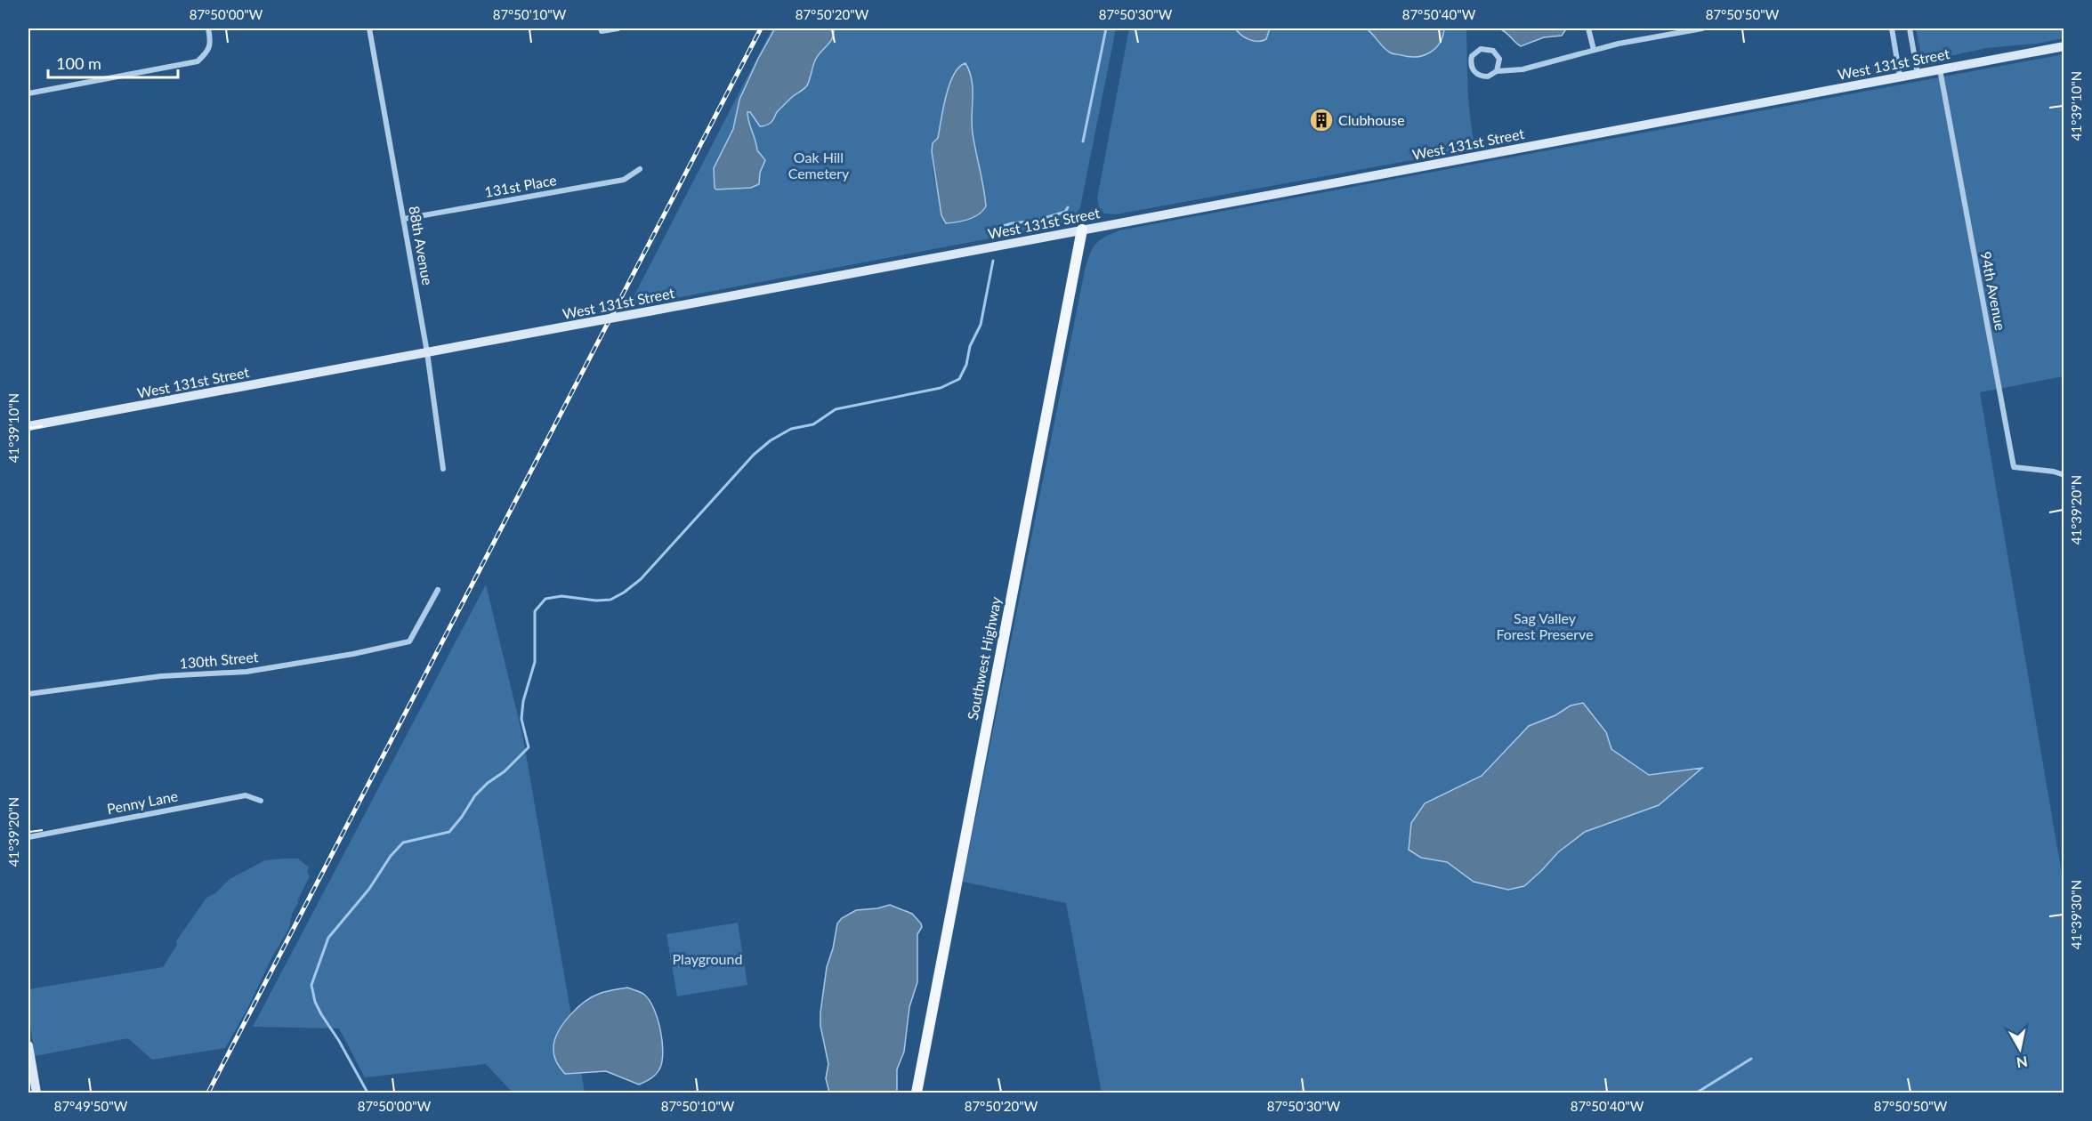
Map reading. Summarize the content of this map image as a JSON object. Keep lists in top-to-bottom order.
{
  "streets": {
    "main road": ["Southwest Highway"],
    "street": [
      "West 131st Street",
      "131st Place",
      "88th Avenue",
      "94th Avenue",
      "130th Street",
      "Penny Lane"
    ]
  },
  "crossings": [
    ["West 131st Street", "88th Avenue"],
    ["West 131st Street", "94th Avenue"],
    ["West 131st Street", "Southwest Highway"],
    ["131st Place", "88th Avenue"]
  ],
  "parks": ["Oak Hill Cemetery", "Sag Valley Forest Preserve", "Playground"],
  "places": {
    "building": ["Clubhouse"]
  },
  "scale_bar": "100 m",
  "north": "bottom",
  "coordinates": [
    "87°50'00\"W",
    "87°50'10\"W",
    "87°50'20\"W",
    "87°50'30\"W",
    "87°50'40\"W",
    "87°50'50\"W",
    "41°39'10\"N",
    "41°39'20\"N",
    "41°39'30\"N",
    "87°49'50\"W"
  ]
}
